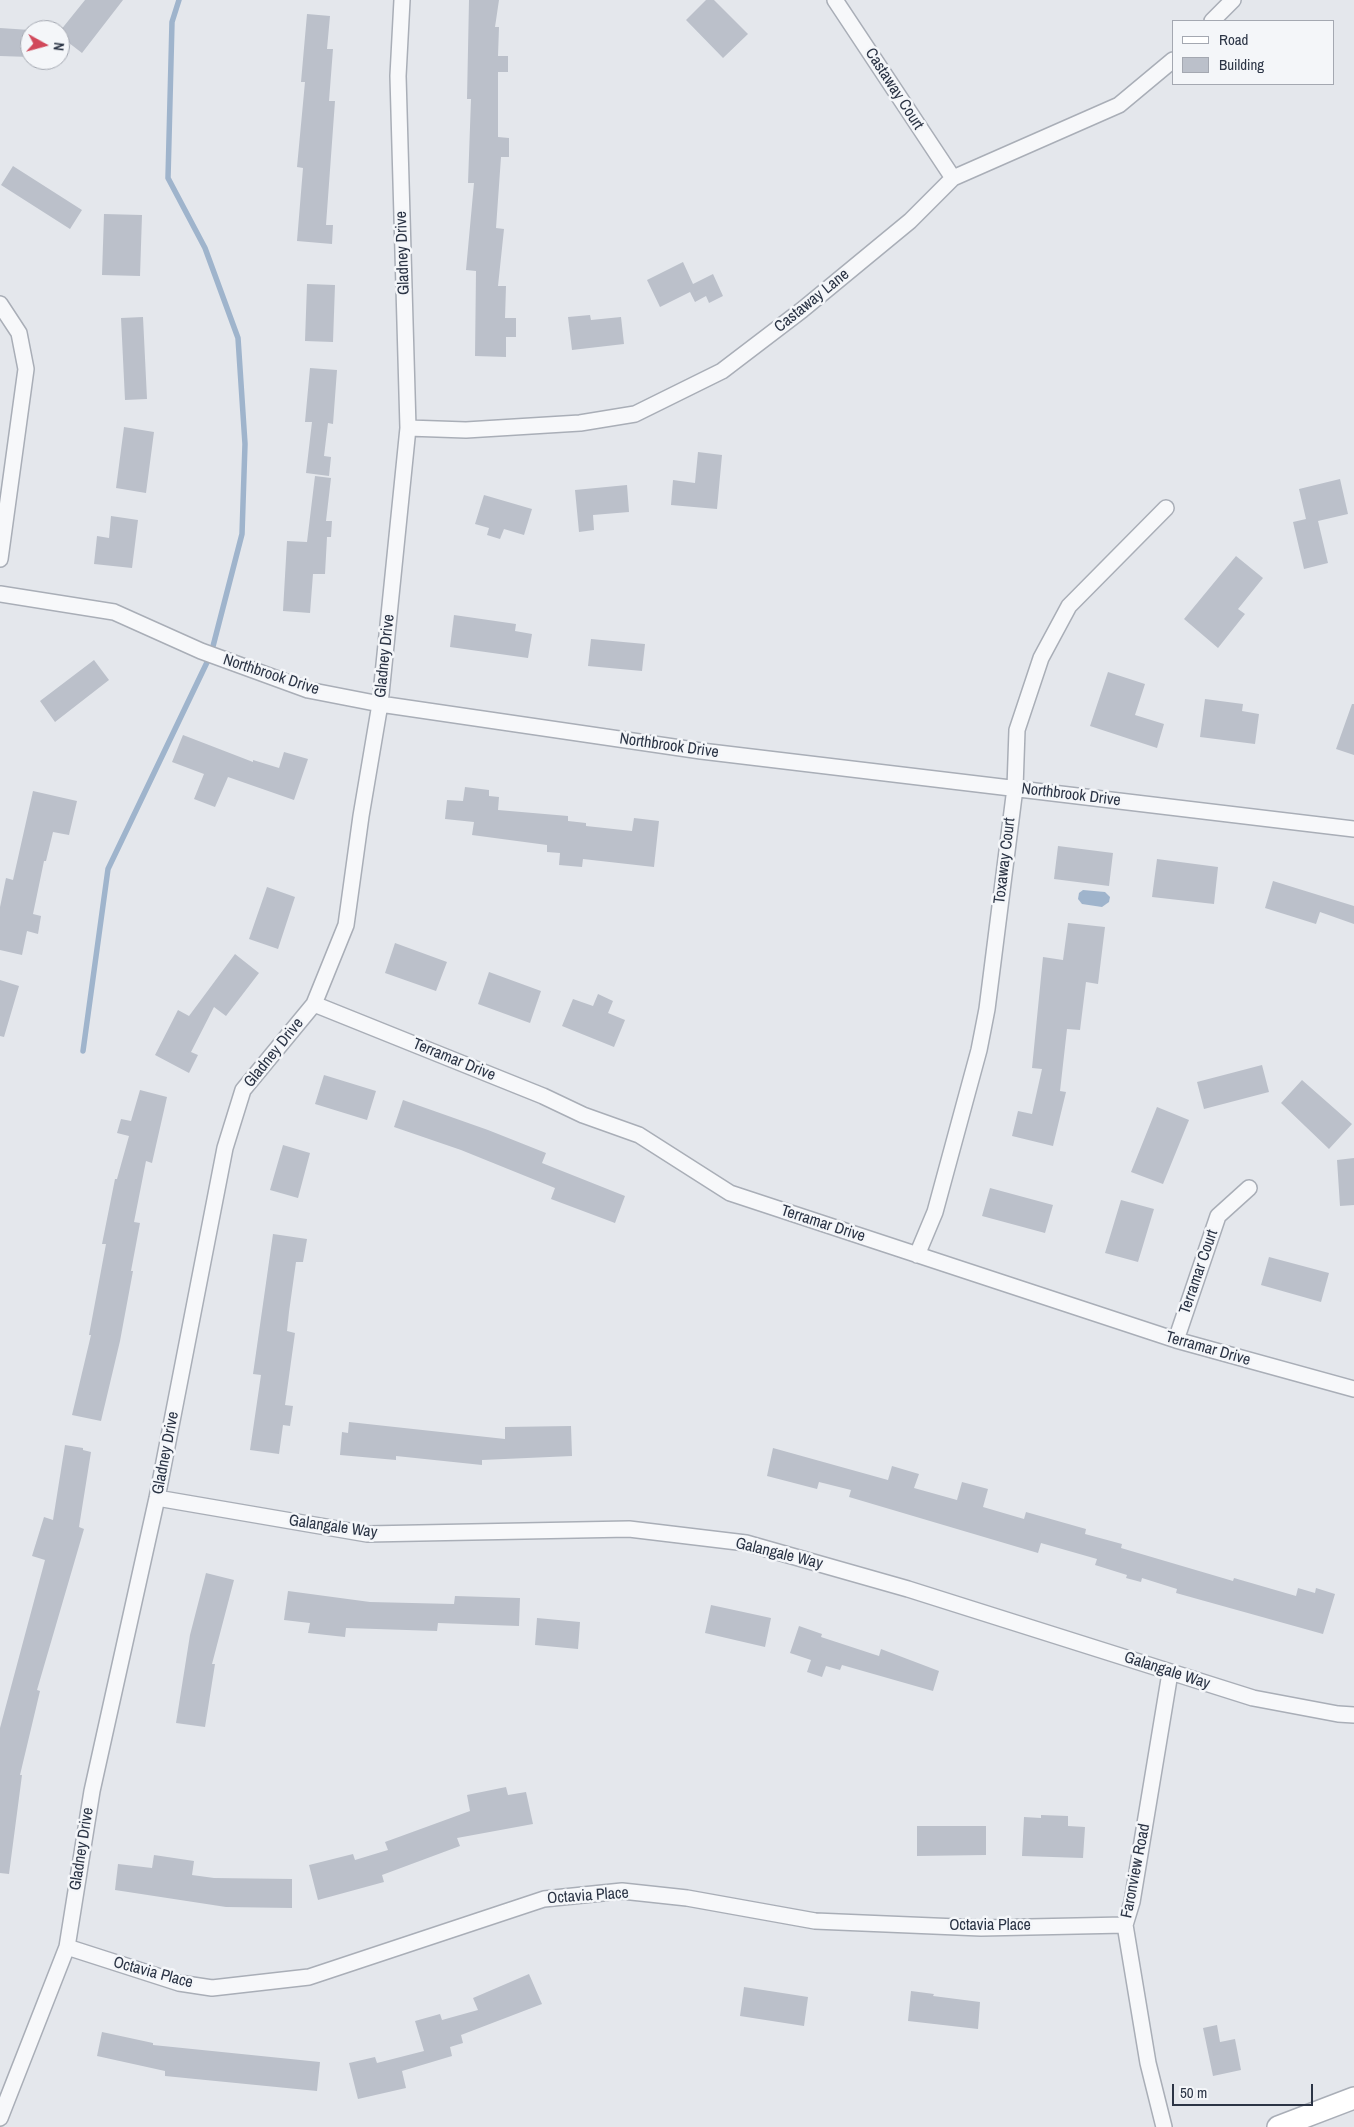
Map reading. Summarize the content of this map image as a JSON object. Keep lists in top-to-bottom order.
{
  "streets": {
    "street": [
      "Castaway Court",
      "Gladney Drive",
      "Castaway Lane",
      "Northbrook Drive",
      "Toxaway Court",
      "Terramar Drive",
      "Terramar Court",
      "Galangale Way",
      "Faronview Road",
      "Octavia Place"
    ]
  },
  "crossings": [
    ["Castaway Court", "Castaway Lane"],
    ["Gladney Drive", "Castaway Lane"],
    ["Gladney Drive", "Northbrook Drive"],
    ["Gladney Drive", "Terramar Drive"],
    ["Gladney Drive", "Galangale Way"],
    ["Gladney Drive", "Octavia Place"],
    ["Northbrook Drive", "Toxaway Court"],
    ["Toxaway Court", "Terramar Drive"],
    ["Terramar Drive", "Terramar Court"],
    ["Galangale Way", "Faronview Road"],
    ["Faronview Road", "Octavia Place"]
  ],
  "legend": ["Road", "Building"],
  "scale_bar": "50 m",
  "north": "right"
}
